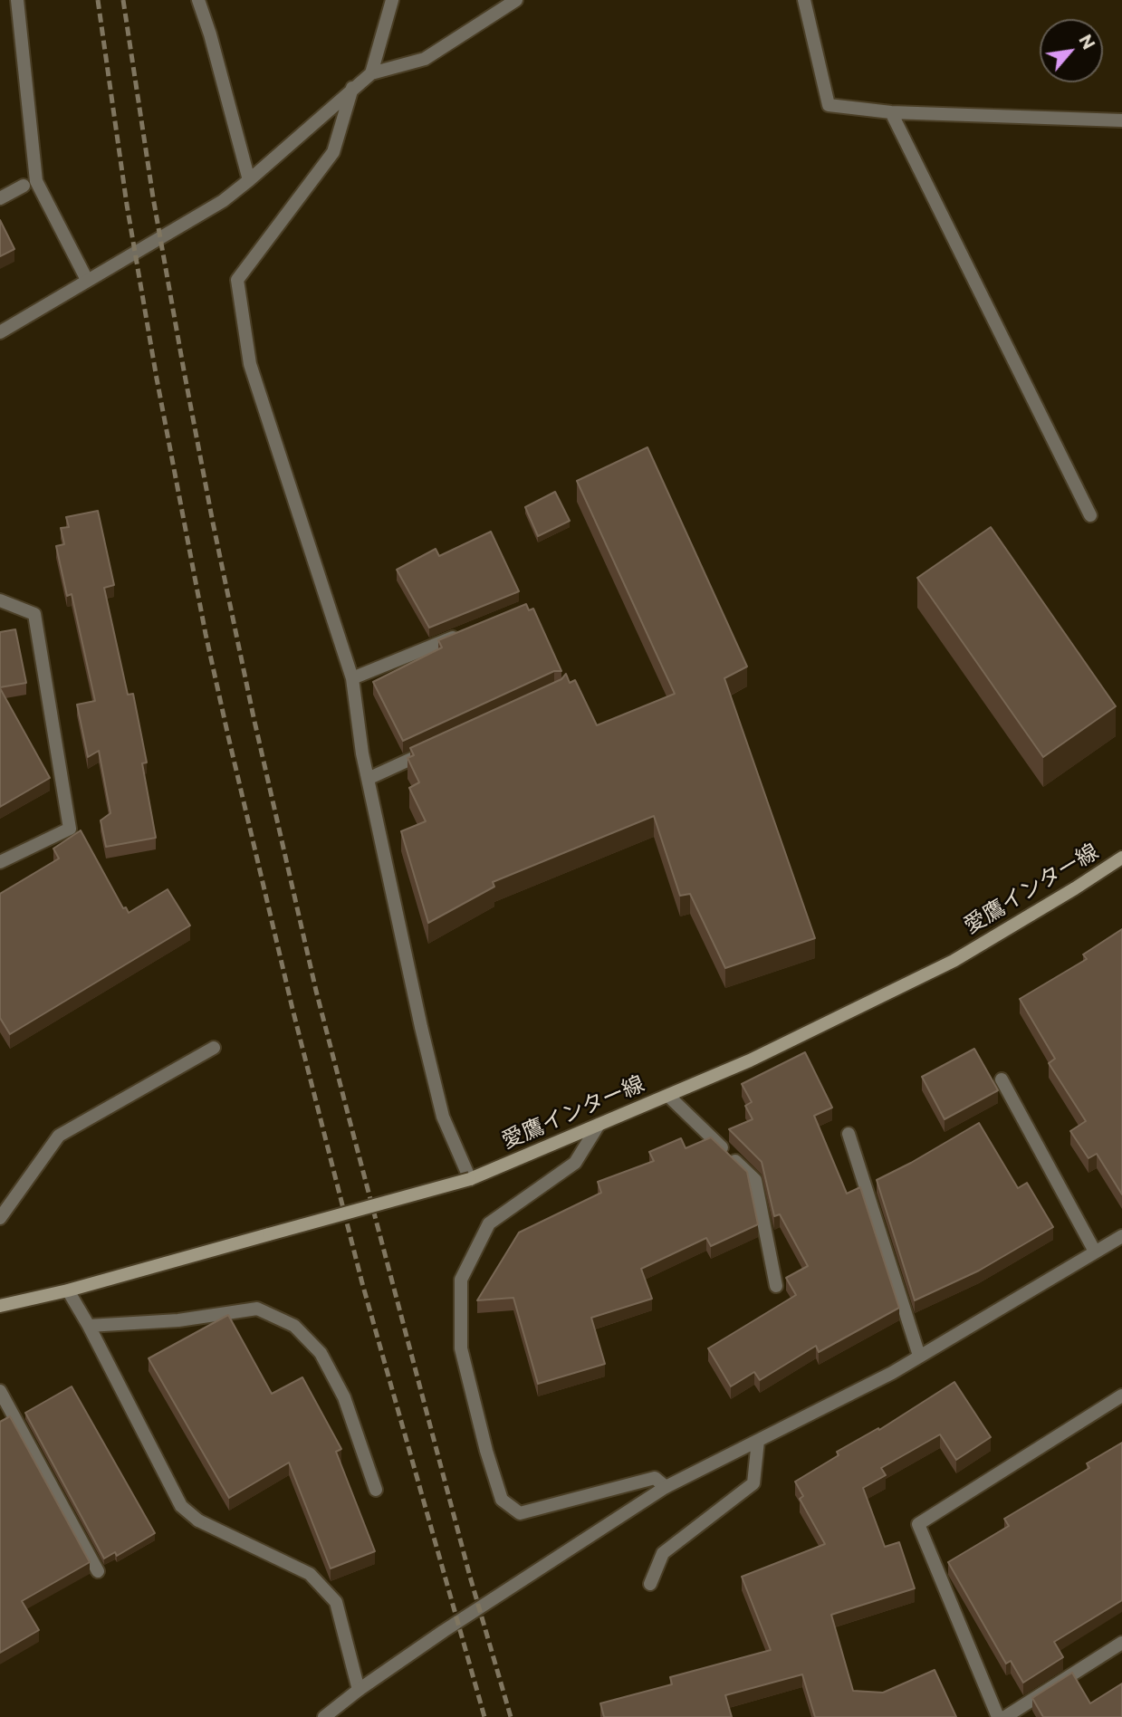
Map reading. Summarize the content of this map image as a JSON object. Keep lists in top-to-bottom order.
{
  "streets": {
    "main road": ["愛鷹インター線"]
  },
  "north": "top right"
}
